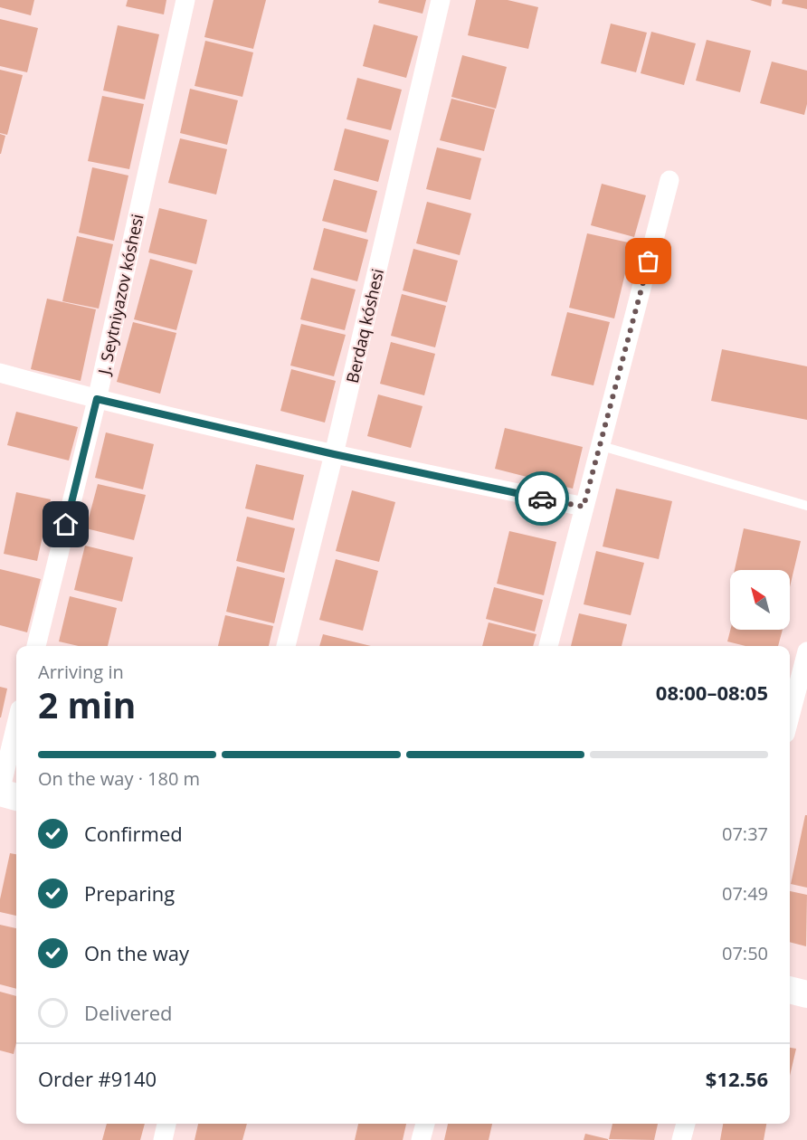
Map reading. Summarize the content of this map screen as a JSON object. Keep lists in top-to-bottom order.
{
  "streets": {
    "street": ["J. Seytniyazov kóshesi", "Berdaq kóshesi"]
  },
  "north": "top left",
  "page": {
    "heading": ["2 min", "Arriving in", "08:00–08:05"],
    "panel": ["Order #9140", "$12.56"],
    "bar": "On the way · 180 m",
    "list": [
      ["Confirmed", "07:37"],
      ["Preparing", "07:49"],
      ["On the way", "07:50"],
      "Delivered"
    ]
  }
}
